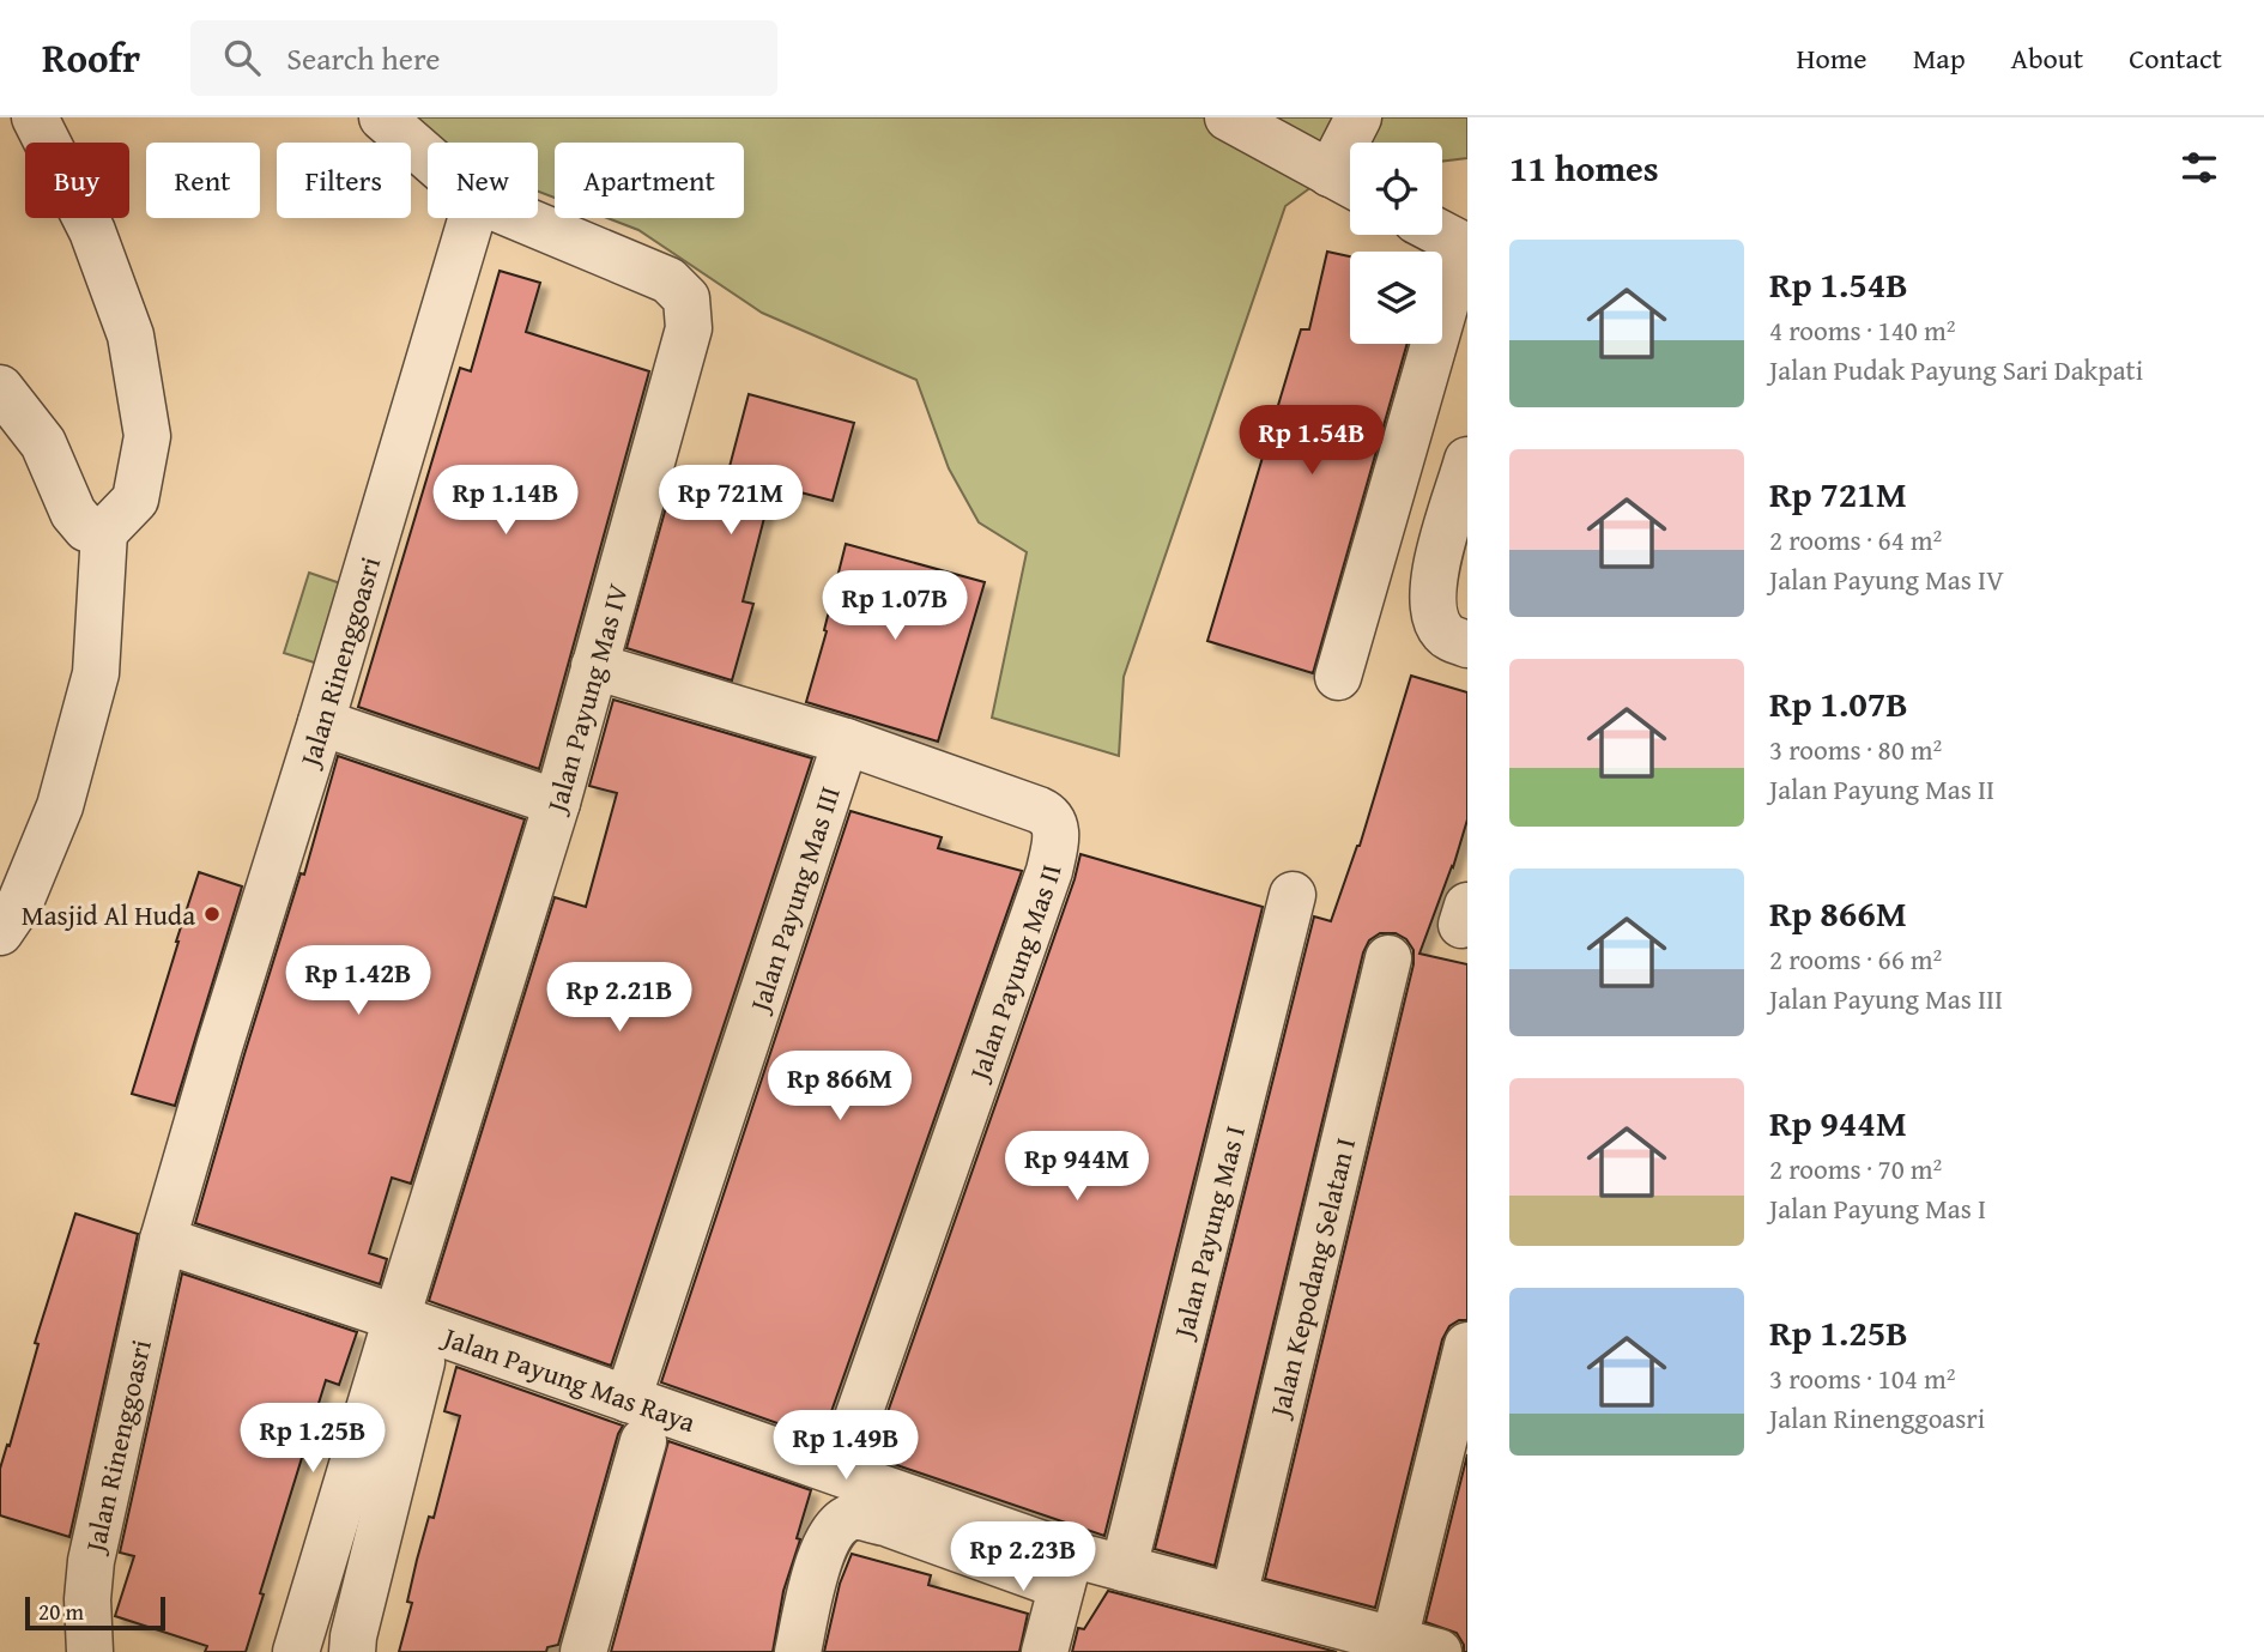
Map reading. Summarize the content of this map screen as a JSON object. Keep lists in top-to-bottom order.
{
  "streets": {
    "street": [
      "Jalan Rinenggoasri",
      "Jalan Payung Mas IV",
      "Jalan Payung Mas III",
      "Jalan Payung Mas II",
      "Jalan Payung Mas I",
      "Jalan Kepodang Selatan I",
      "Jalan Payung Mas Raya"
    ]
  },
  "crossings": [
    ["Jalan Payung Mas IV", "Jalan Payung Mas Raya"],
    ["Jalan Payung Mas III", "Jalan Payung Mas II"],
    ["Jalan Payung Mas III", "Jalan Payung Mas Raya"],
    ["Jalan Payung Mas II", "Jalan Payung Mas Raya"],
    ["Jalan Payung Mas I", "Jalan Payung Mas Raya"],
    ["Jalan Kepodang Selatan I", "Jalan Payung Mas Raya"]
  ],
  "places": ["Masjid Al Huda"],
  "scale_bar": "20 m",
  "page": {
    "header": "Roofr",
    "search": "Search here",
    "nav": [
      "Home",
      "Map",
      "About",
      "Contact"
    ],
    "heading": "11 homes",
    "chip": [
      "Buy",
      "Rent",
      "Filters",
      "New",
      "Apartment"
    ],
    "list": [
      {
        "name": "Rp 1.54B",
        "note": "4 rooms · 140 m² · Jalan Pudak Payung Sari Dakpati"
      },
      {
        "name": "Rp 721M",
        "note": "2 rooms · 64 m² · Jalan Payung Mas IV"
      },
      {
        "name": "Rp 1.07B",
        "note": "3 rooms · 80 m² · Jalan Payung Mas II"
      },
      {
        "name": "Rp 866M",
        "note": "2 rooms · 66 m² · Jalan Payung Mas III"
      },
      {
        "name": "Rp 944M",
        "note": "2 rooms · 70 m² · Jalan Payung Mas I"
      },
      {
        "name": "Rp 1.25B",
        "note": "3 rooms · 104 m² · Jalan Rinenggoasri"
      }
    ],
    "price": [
      "Rp 1.54B",
      "Rp 1.14B",
      "Rp 721M",
      "Rp 1.07B",
      "Rp 1.42B",
      "Rp 2.21B",
      "Rp 866M",
      "Rp 944M",
      "Rp 1.25B",
      "Rp 1.49B",
      "Rp 2.23B"
    ],
    "scale": "20 m"
  }
}
